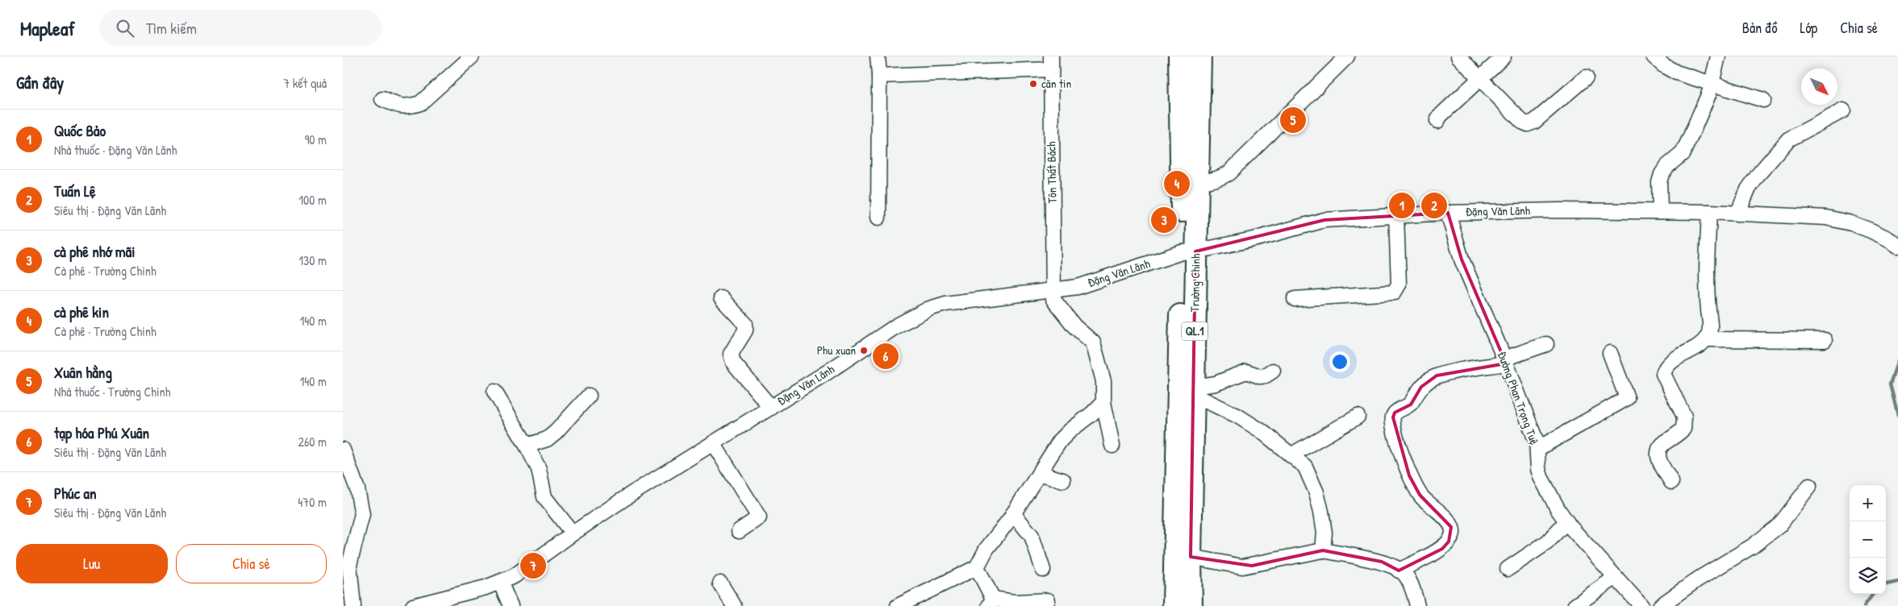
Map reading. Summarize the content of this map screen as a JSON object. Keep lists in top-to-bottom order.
{
  "streets": {
    "highway": ["Trường Chinh", "QL.1"],
    "street": ["Tôn Thất Bách", "Đặng Văn Lãnh", "Đường Phan Trọng Tuệ"]
  },
  "crossings": [
    ["Tôn Thất Bách", "Đặng Văn Lãnh"],
    ["Đặng Văn Lãnh", "Trường Chinh"],
    ["Đặng Văn Lãnh", "Đường Phan Trọng Tuệ"]
  ],
  "places": ["căn tin", "Phu xuan"],
  "north": "bottom right",
  "page": {
    "header": "Mapleaf",
    "search": "Tìm kiếm",
    "nav": ["Bản đồ", "Lớp", "Chia sẻ"],
    "heading": ["Gần đây", "7 kết quả"],
    "pins": [
      "5",
      "4",
      "1",
      "2",
      "3",
      "6",
      "7"
    ],
    "list": [
      {
        "mark": "1",
        "name": "Quốc Bảo",
        "note": "Nhà thuốc · Đặng Văn Lãnh",
        "value": "90 m"
      },
      {
        "mark": "2",
        "name": "Tuấn Lệ",
        "note": "Siêu thị · Đặng Văn Lãnh",
        "value": "100 m"
      },
      {
        "mark": "3",
        "name": "cà phê nhớ mãi",
        "note": "Cà phê · Trường Chinh",
        "value": "130 m"
      },
      {
        "mark": "4",
        "name": "cà phê kin",
        "note": "Cà phê · Trường Chinh",
        "value": "140 m"
      },
      {
        "mark": "5",
        "name": "Xuân hằng",
        "note": "Nhà thuốc · Trường Chinh",
        "value": "140 m"
      },
      {
        "mark": "6",
        "name": "tạp hóa Phú Xuân",
        "note": "Siêu thị · Đặng Văn Lãnh",
        "value": "260 m"
      },
      {
        "mark": "7",
        "name": "Phúc an",
        "note": "Siêu thị · Đặng Văn Lãnh",
        "value": "470 m"
      }
    ],
    "map_buttons": ["+", "−"],
    "buttons": ["Lưu", "Chia sẻ"]
  }
}
